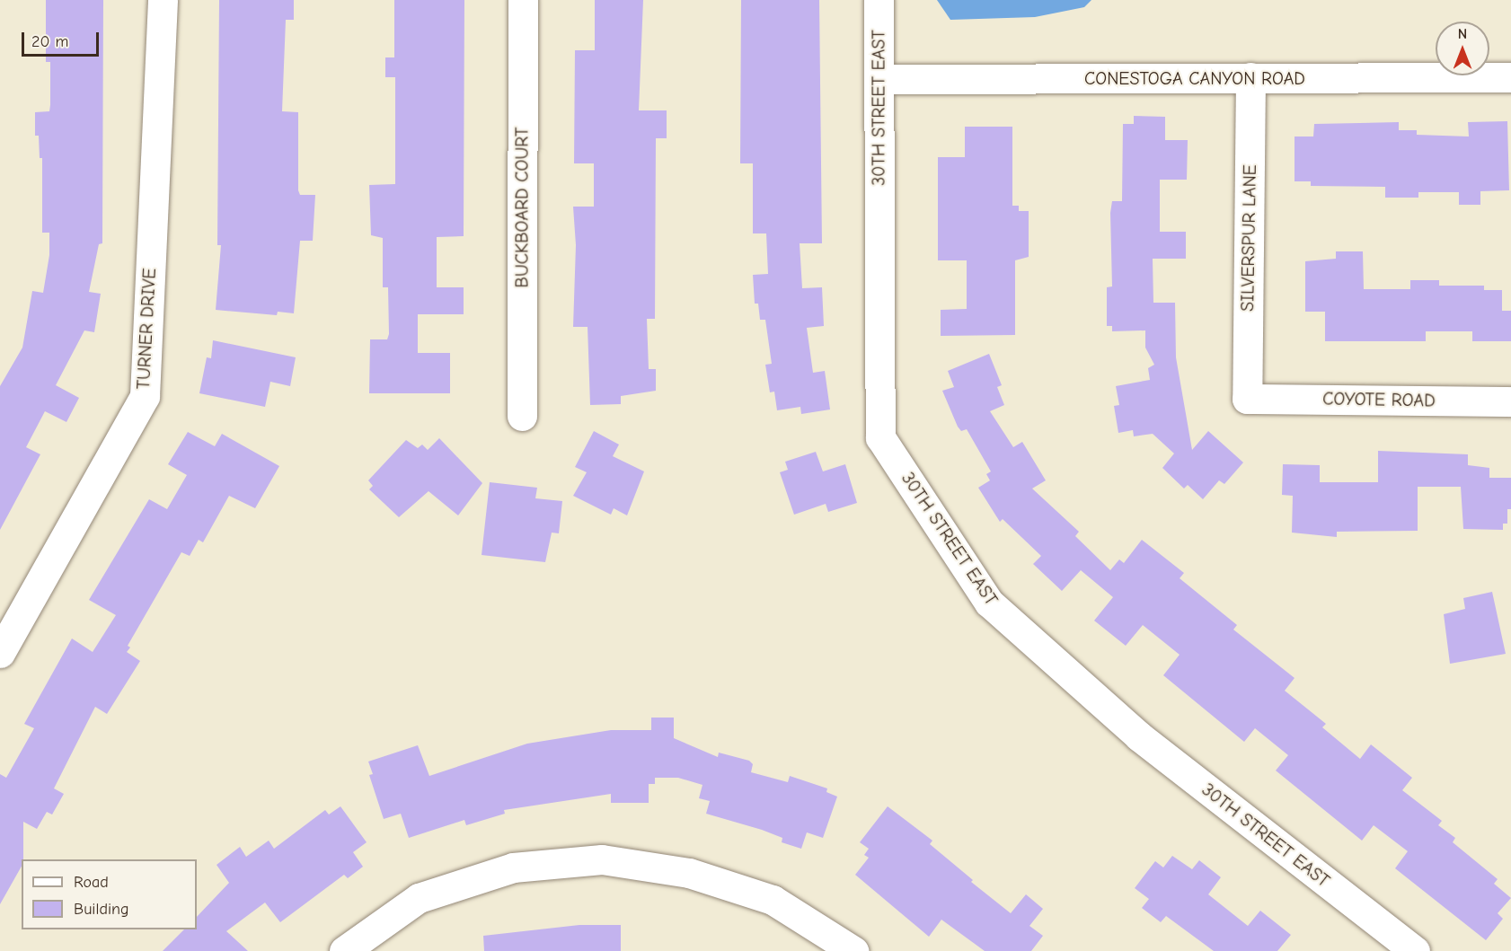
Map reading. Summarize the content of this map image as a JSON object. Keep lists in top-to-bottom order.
{
  "streets": {
    "street": [
      "CONESTOGA CANYON ROAD",
      "30TH STREET EAST",
      "BUCKBOARD COURT",
      "SILVERSPUR LANE",
      "TURNER DRIVE",
      "COYOTE ROAD"
    ]
  },
  "crossings": [
    ["CONESTOGA CANYON ROAD", "30TH STREET EAST"],
    ["CONESTOGA CANYON ROAD", "SILVERSPUR LANE"],
    ["SILVERSPUR LANE", "COYOTE ROAD"]
  ],
  "legend": ["Road", "Building"],
  "scale_bar": "20 m",
  "north": "top"
}
